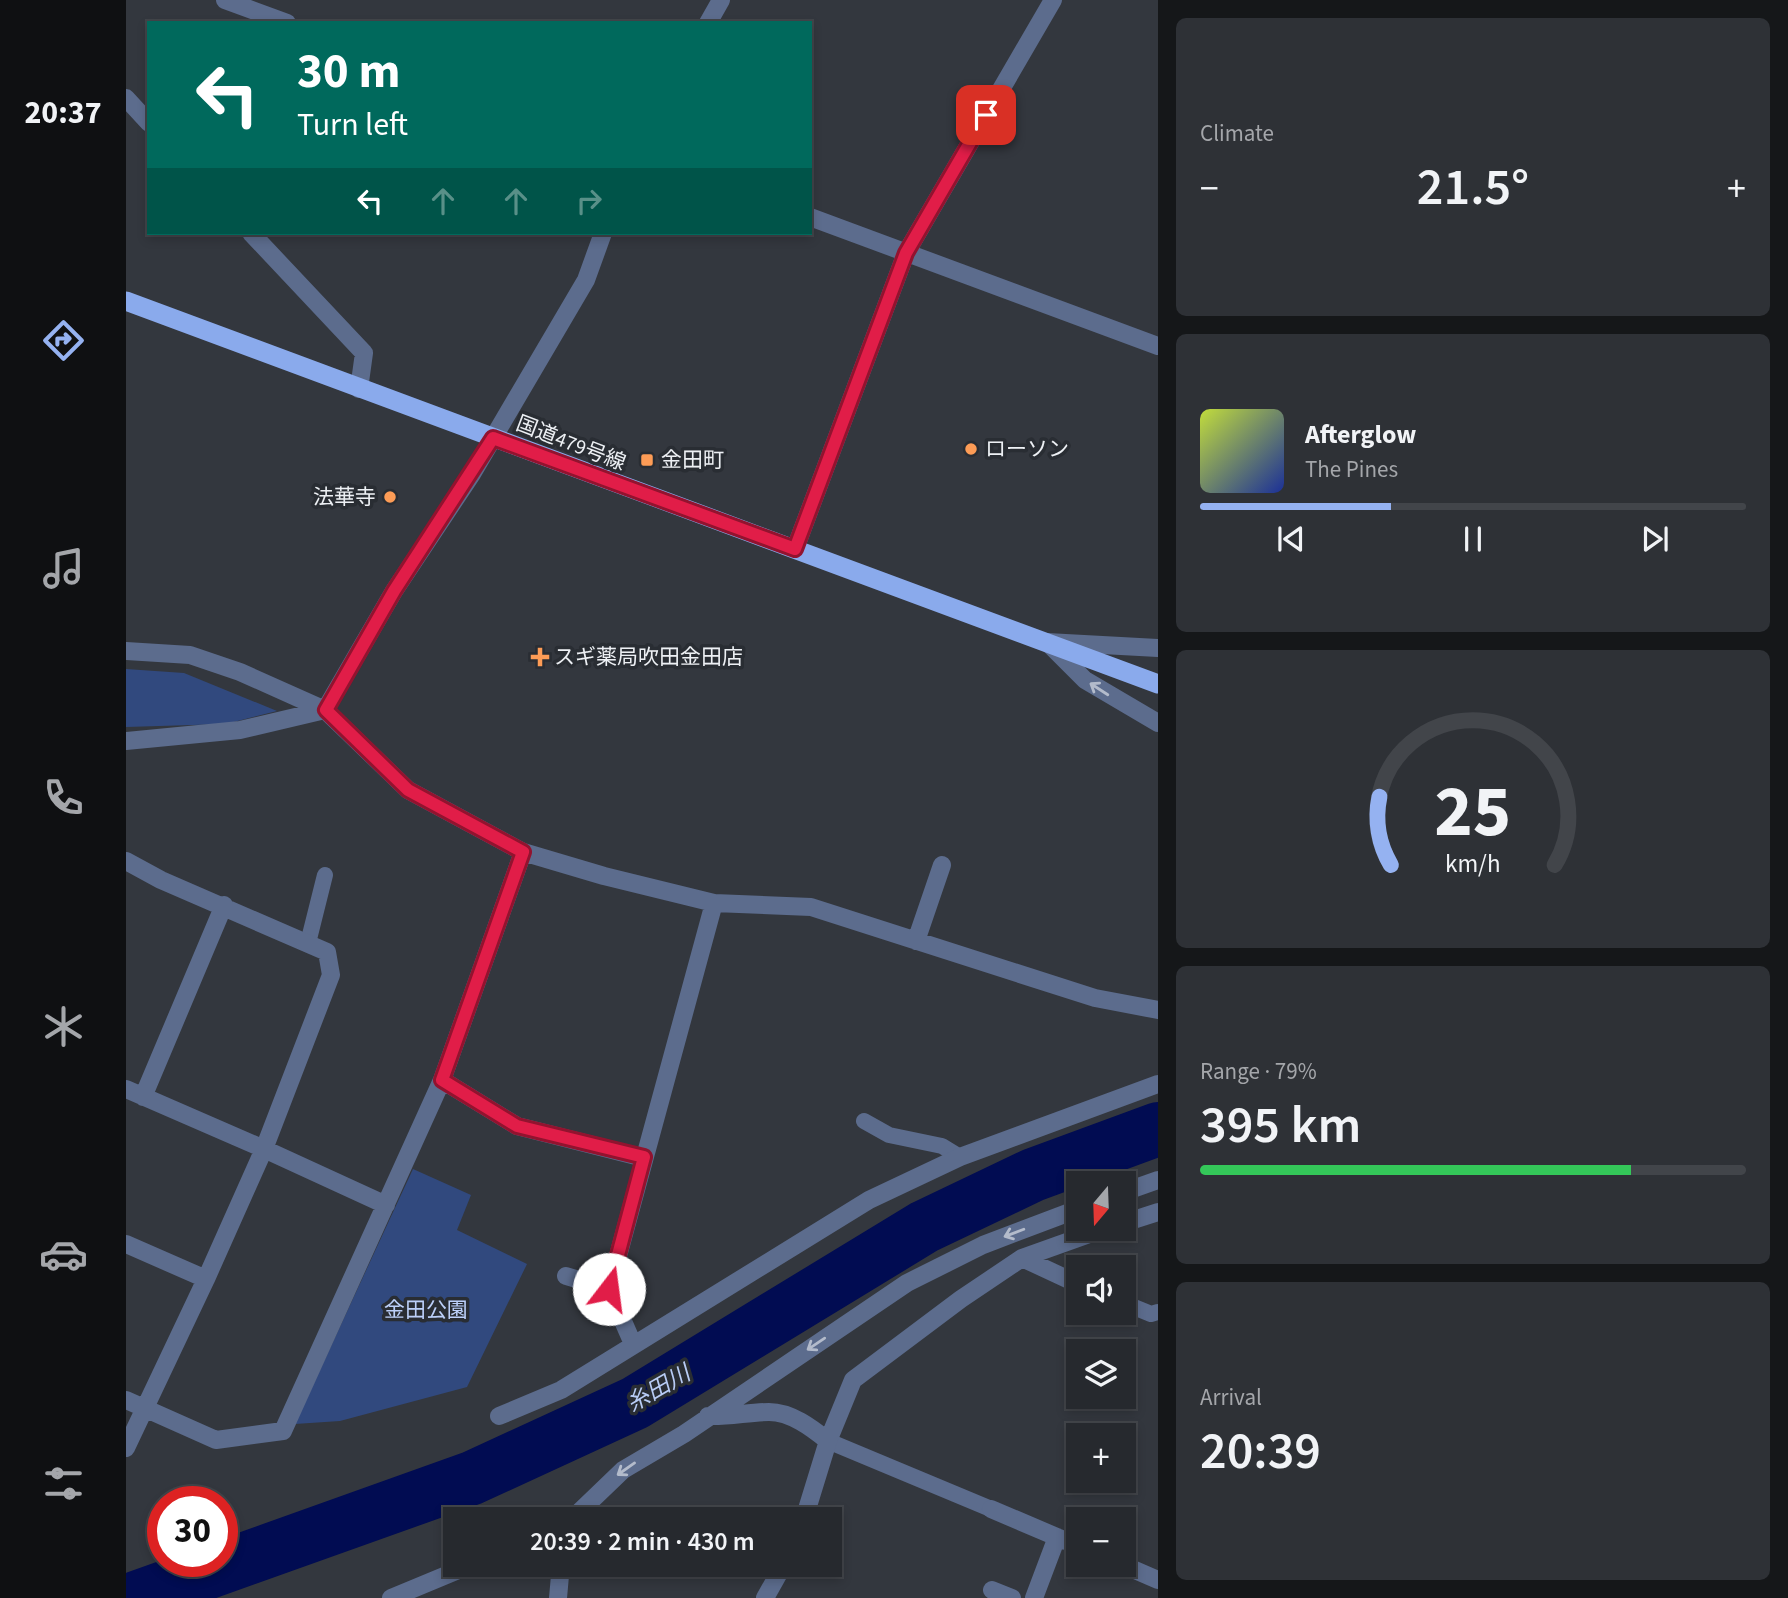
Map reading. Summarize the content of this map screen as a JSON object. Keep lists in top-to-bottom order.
{
  "streets": {
    "highway": ["国道479号線"]
  },
  "water": ["糸田川"],
  "parks": ["金田公園"],
  "places": {
    "other": ["ローソン", "法華寺"],
    "transit": ["金田町"],
    "health": ["スギ薬局吹田金田店"]
  },
  "north": "bottom",
  "page": {
    "tabs": "20:37",
    "tile": [
      "Climate",
      ["Range · 79%", "395 km"],
      ["Arrival", "20:39"]
    ],
    "turn": ["30 m", "Turn left"],
    "heat": ["−", "21.5°", "+"],
    "song": ["Afterglow", "The Pines"],
    "map_buttons": ["+", "−"],
    "limit": "30",
    "trip": "20:39 · 2 min · 430 m",
    "gauge": ["25", "km/h"]
  }
}
